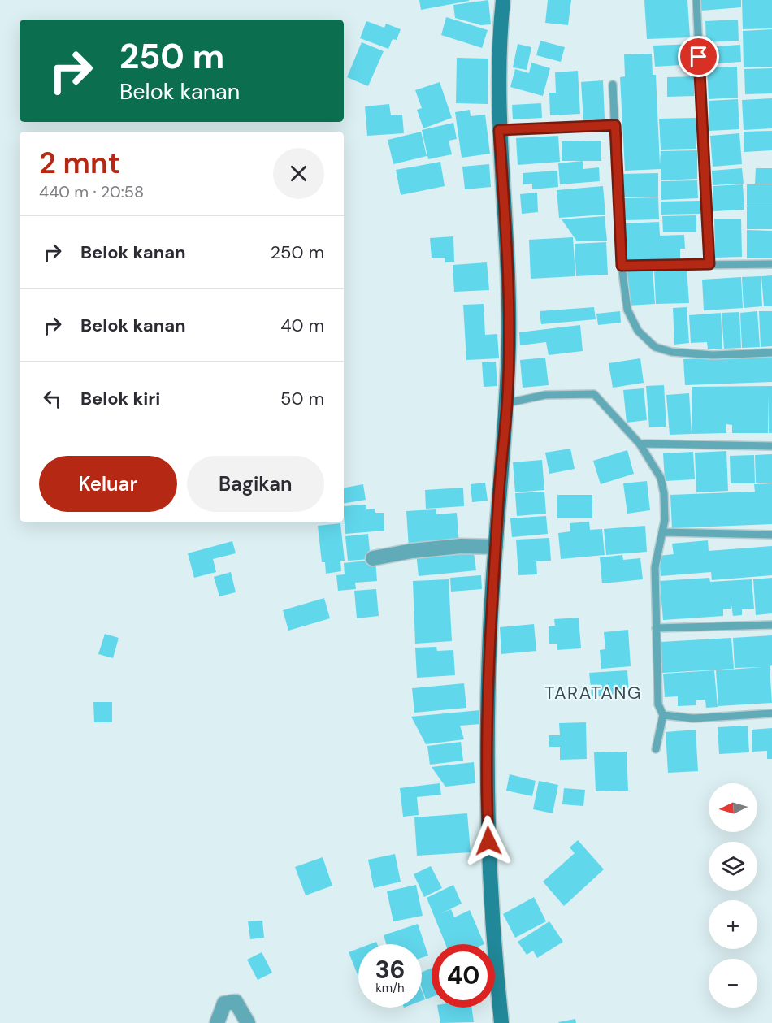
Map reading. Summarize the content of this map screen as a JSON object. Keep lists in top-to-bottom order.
{
  "districts": ["TARATANG"],
  "north": "left",
  "page": {
    "turn": ["250 m", "Belok kanan"],
    "heading": ["2 mnt", "440 m · 20:58"],
    "list": [
      {
        "name": "Belok kanan",
        "value": "250 m"
      },
      {
        "name": "Belok kanan",
        "value": "40 m"
      },
      {
        "name": "Belok kiri",
        "value": "50 m"
      }
    ],
    "buttons": ["Keluar", "Bagikan"],
    "map_buttons": ["+", "−"],
    "speed": "36 km/h",
    "limit": "40"
  }
}
